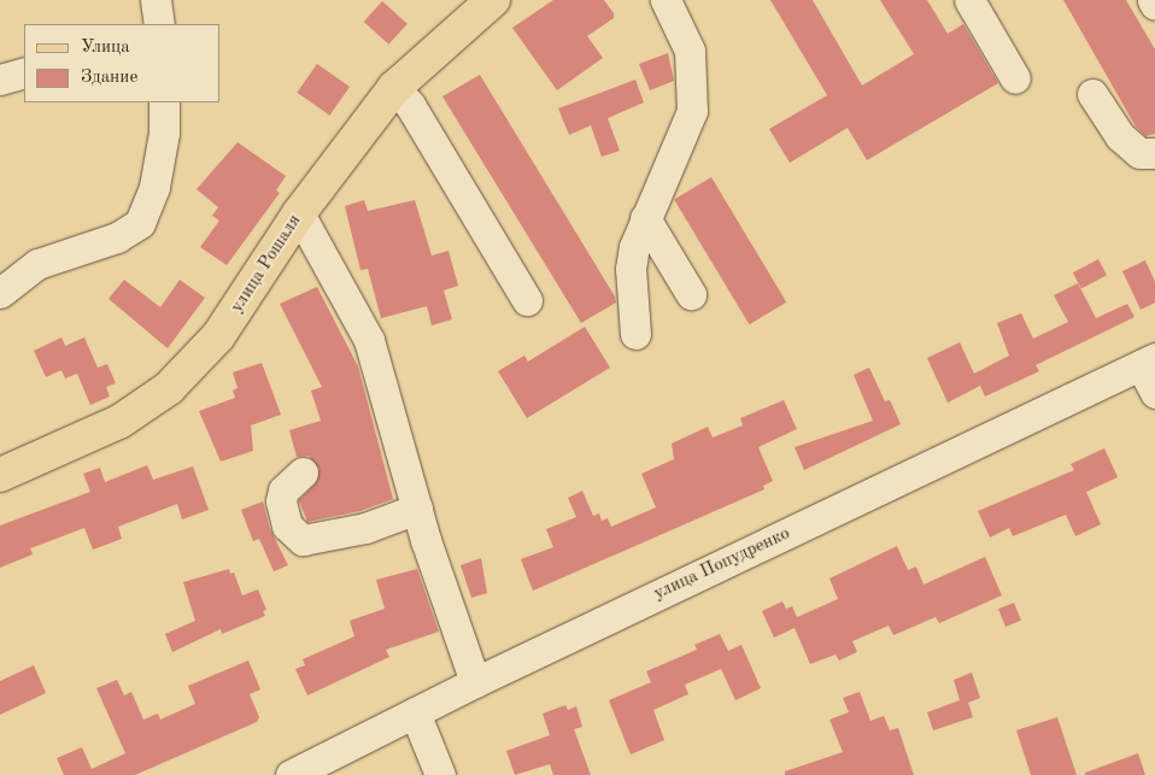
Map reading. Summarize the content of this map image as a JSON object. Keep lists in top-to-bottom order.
{
  "streets": {
    "main road": ["улица Рошаля"],
    "street": ["улица Попудренко"]
  },
  "legend": ["Улица", "Здание"]
}
